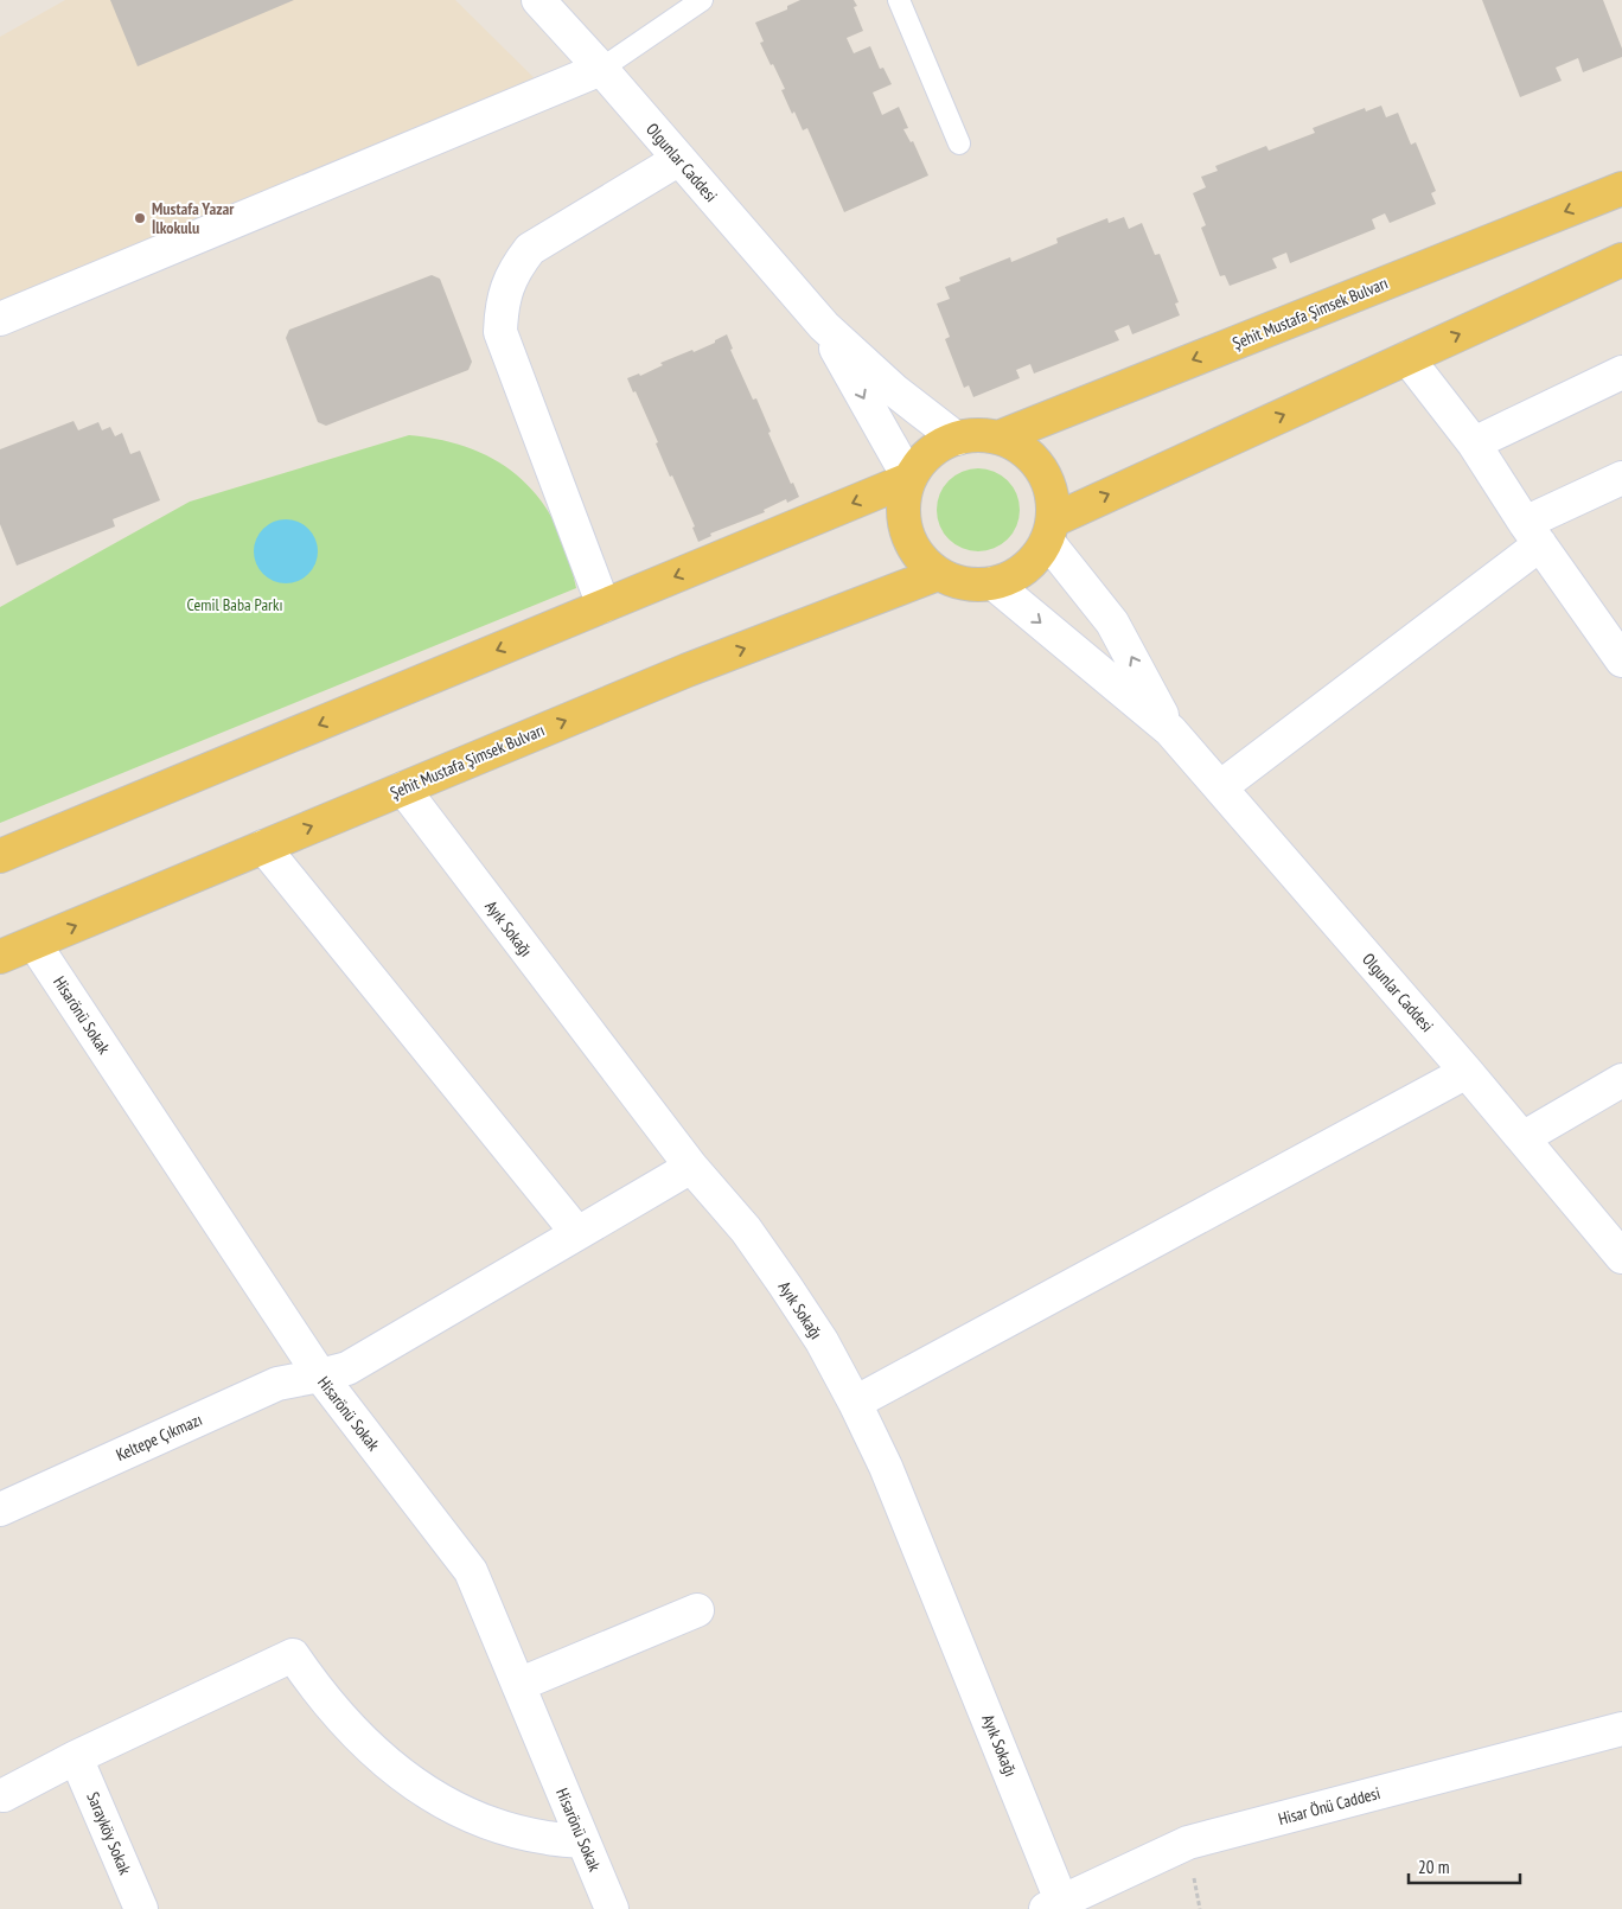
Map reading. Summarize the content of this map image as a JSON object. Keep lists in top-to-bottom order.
{
  "streets": {
    "main road": ["Şehit Mustafa Şimsek Bulvarı"],
    "street": [
      "Olgunlar Caddesi",
      "Ayık Sokağı",
      "Hisarönü Sokak",
      "Keltepe Çıkmazı",
      "Hisar Önü Caddesi",
      "Sarayköy Sokak"
    ]
  },
  "crossings": [
    ["Şehit Mustafa Şimsek Bulvarı", "Ayık Sokağı"],
    ["Şehit Mustafa Şimsek Bulvarı", "Hisarönü Sokak"],
    ["Ayık Sokağı", "Keltepe Çıkmazı"],
    ["Ayık Sokağı", "Hisar Önü Caddesi"],
    ["Hisarönü Sokak", "Keltepe Çıkmazı"]
  ],
  "parks": ["Cemil Baba Parkı"],
  "places": ["Mustafa Yazar İlkokulu"],
  "scale_bar": "20 m"
}
